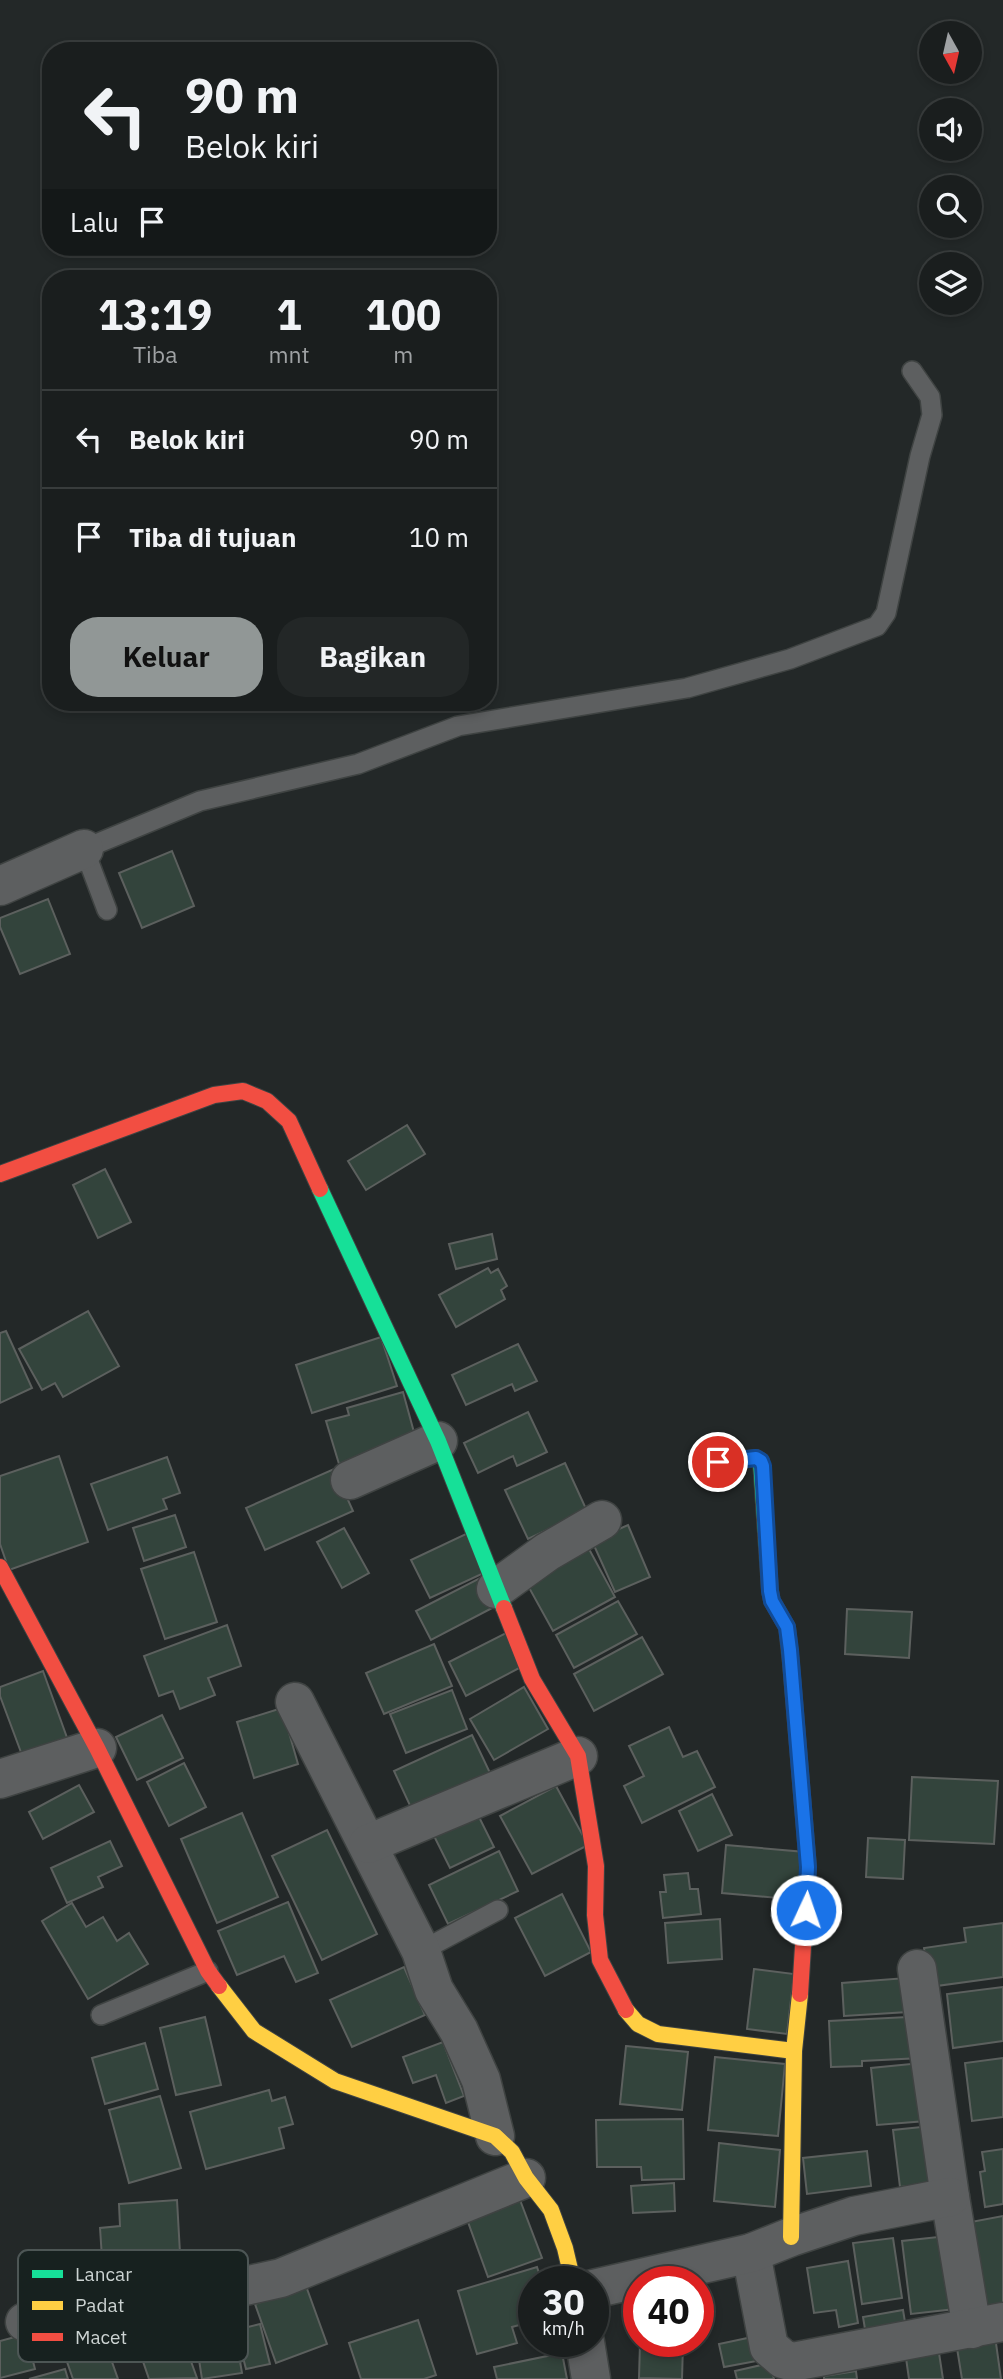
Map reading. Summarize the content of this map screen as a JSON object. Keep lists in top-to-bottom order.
{
  "legend": ["Lancar", "Padat", "Macet"],
  "north": "bottom",
  "page": {
    "turn": ["90 m", "Belok kiri"],
    "then": "Lalu",
    "eta": [
      "13:19",
      "Tiba",
      "1",
      "mnt",
      "100",
      "m"
    ],
    "list": [
      {
        "name": "Belok kiri",
        "value": "90 m"
      },
      {
        "name": "Tiba di tujuan",
        "value": "10 m"
      }
    ],
    "buttons": ["Keluar", "Bagikan"],
    "speed": "30 km/h",
    "limit": "40"
  }
}
